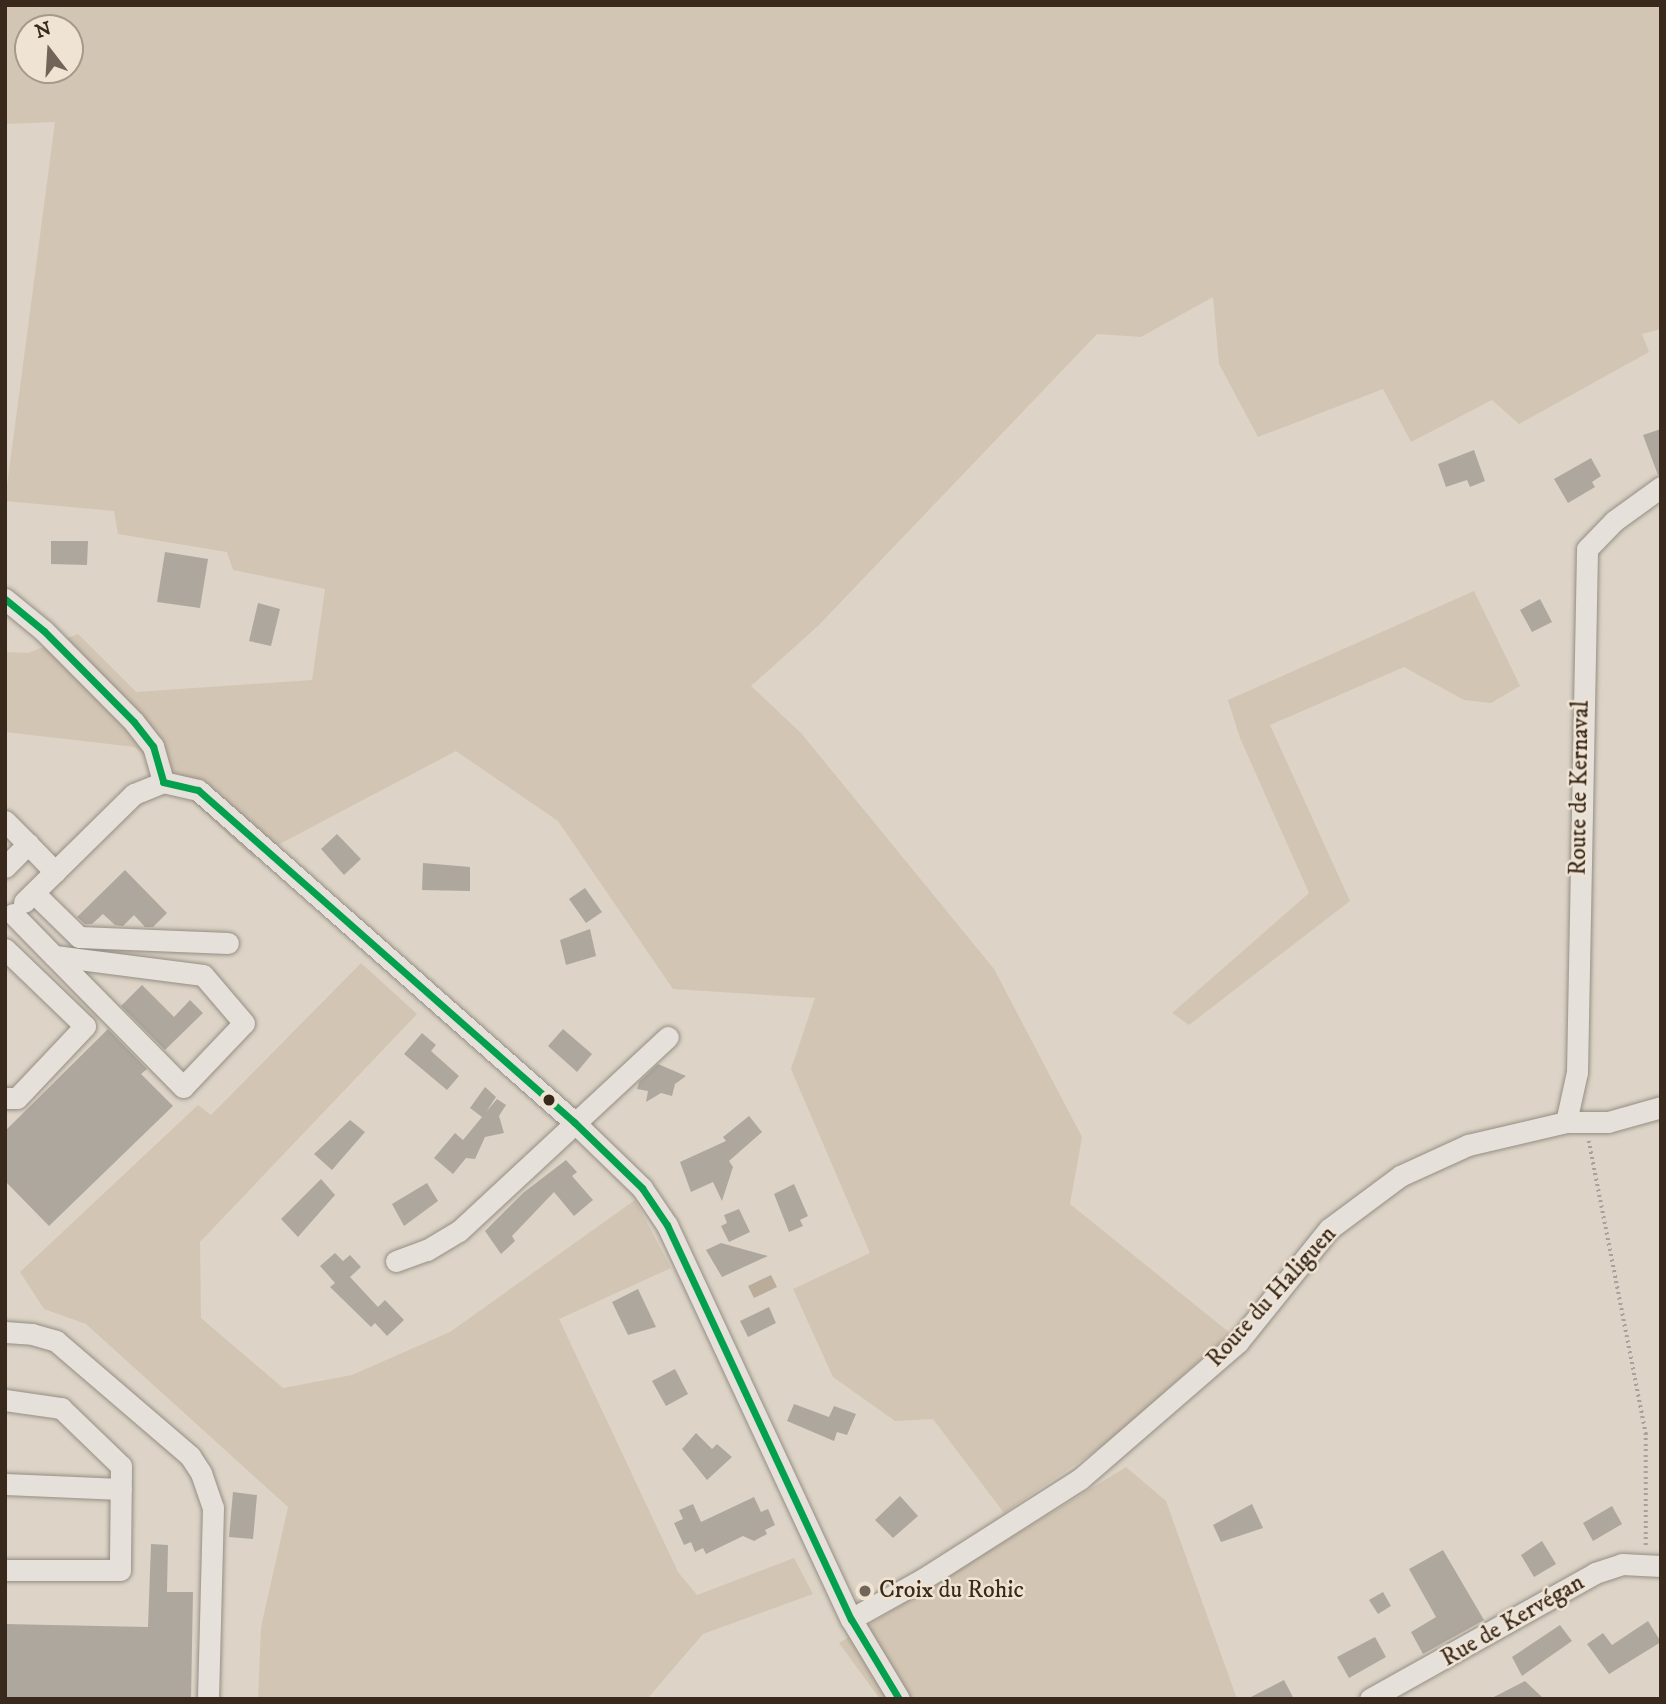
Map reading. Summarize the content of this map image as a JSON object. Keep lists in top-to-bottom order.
{
  "streets": {
    "street": ["Route de Kernaval", "Route du Haliguen", "Rue de Kervégan"]
  },
  "crossings": [
    ["Route de Kernaval", "Route du Haliguen"]
  ],
  "places": ["Croix du Rohic"],
  "north": "top"
}
